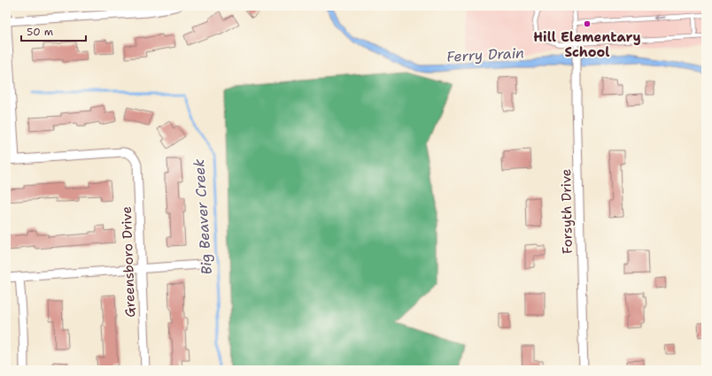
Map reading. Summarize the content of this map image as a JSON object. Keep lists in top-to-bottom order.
{
  "streets": {
    "street": ["Forsyth Drive", "Greensboro Drive"]
  },
  "water": ["Ferry Drain", "Big Beaver Creek"],
  "places": ["Hill Elementary School"],
  "scale_bar": "50 m"
}
